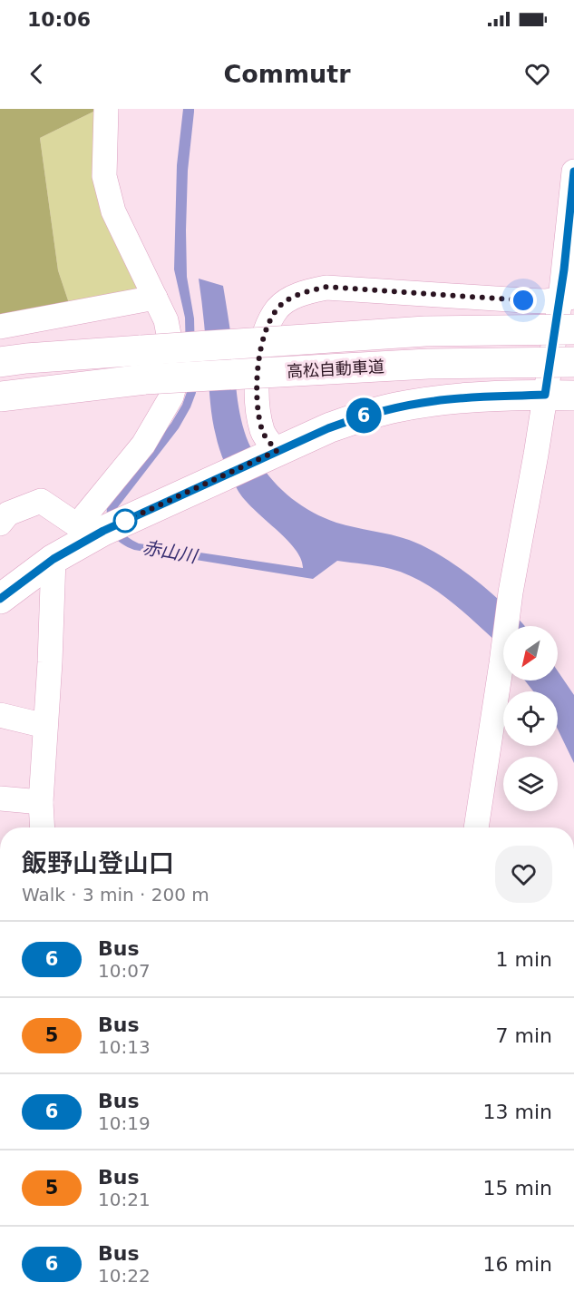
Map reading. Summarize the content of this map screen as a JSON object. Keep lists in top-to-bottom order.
{
  "streets": {
    "main road": ["高松自動車道"]
  },
  "water": ["赤山川"],
  "lines": ["bus line 6"],
  "north": "bottom left",
  "page": {
    "status": "10:06",
    "header": "Commutr",
    "on_map": "6",
    "heading": ["飯野山登山口", "Walk · 3 min · 200 m"],
    "list": [
      {
        "mark": "6",
        "name": "Bus",
        "note": "10:07",
        "value": "1 min"
      },
      {
        "mark": "5",
        "name": "Bus",
        "note": "10:13",
        "value": "7 min"
      },
      {
        "mark": "6",
        "name": "Bus",
        "note": "10:19",
        "value": "13 min"
      },
      {
        "mark": "5",
        "name": "Bus",
        "note": "10:21",
        "value": "15 min"
      },
      {
        "mark": "6",
        "name": "Bus",
        "note": "10:22",
        "value": "16 min"
      }
    ]
  }
}
